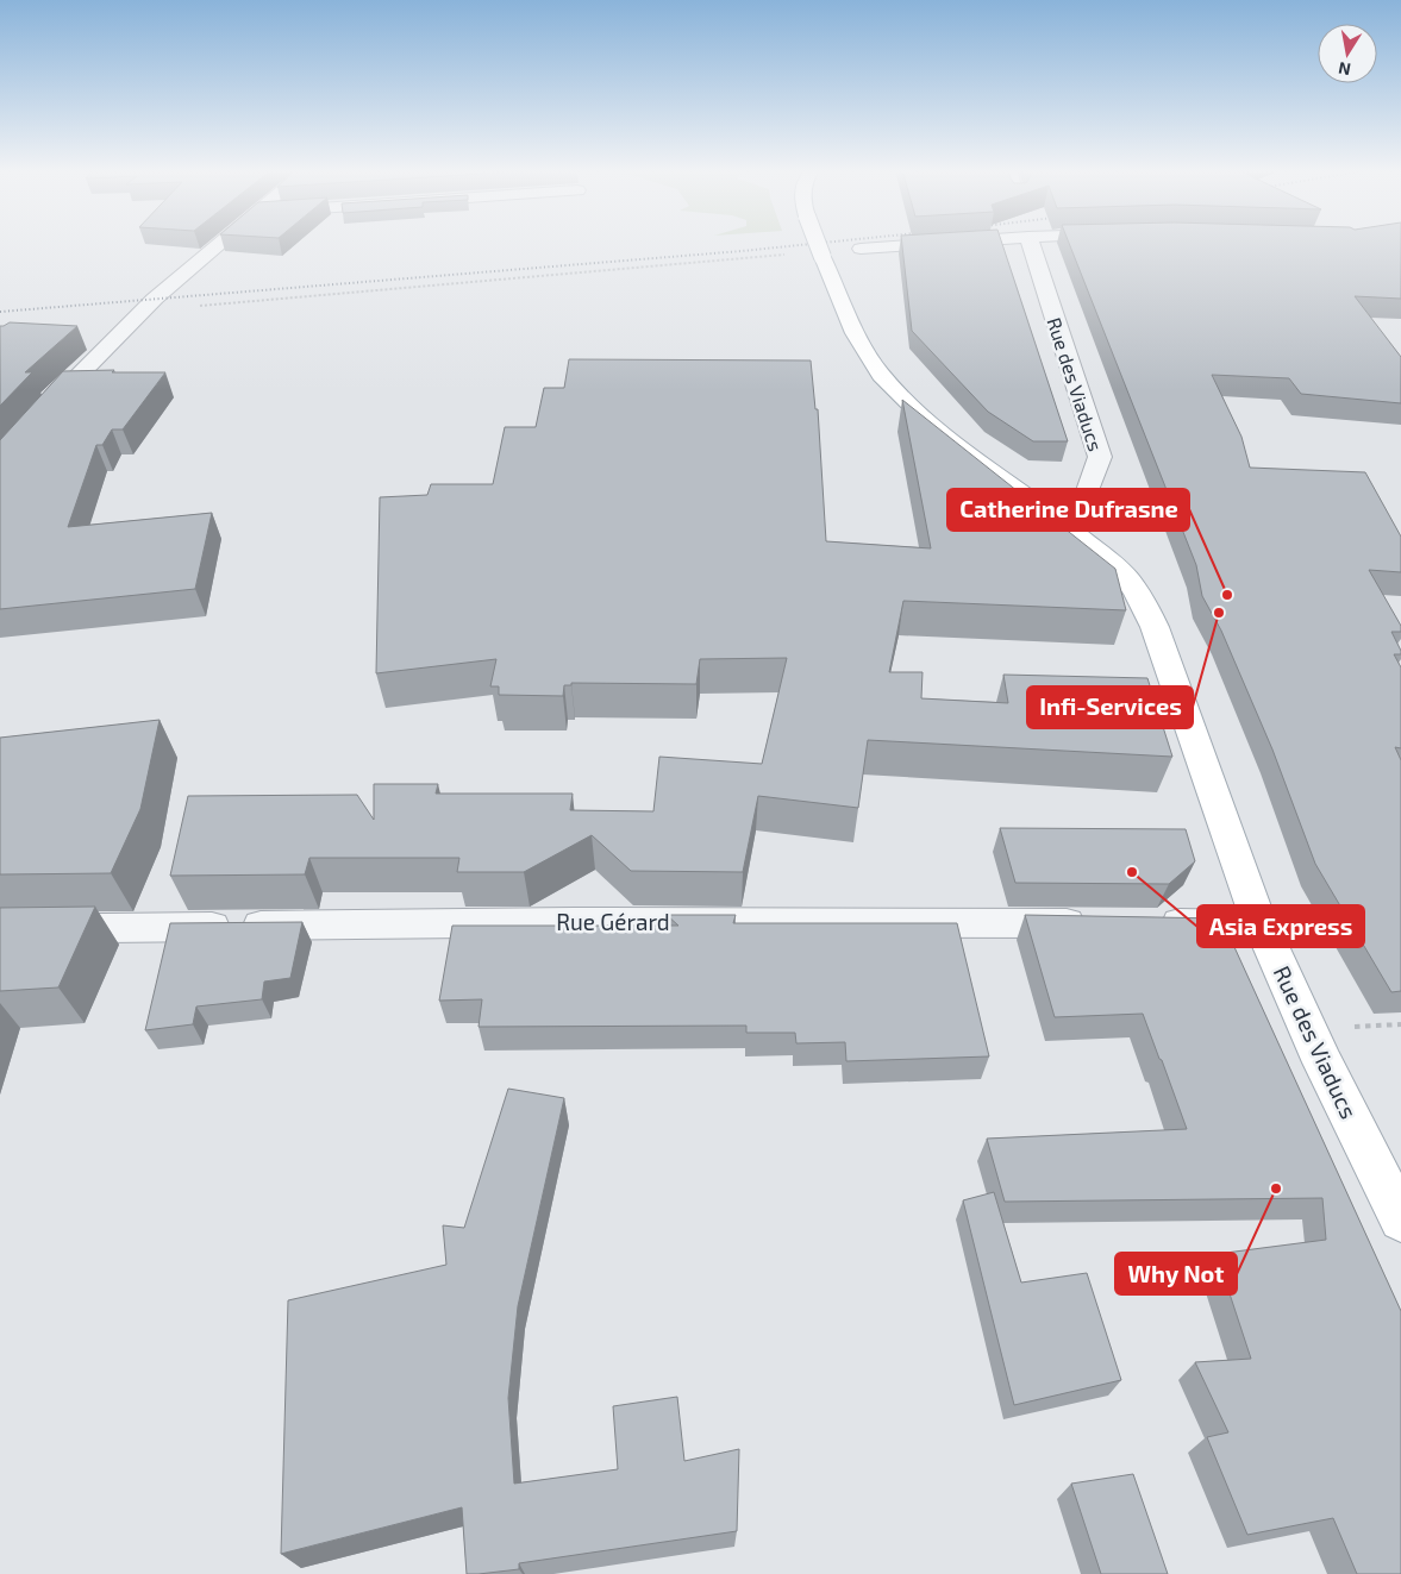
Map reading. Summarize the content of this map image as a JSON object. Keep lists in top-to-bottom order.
{
  "streets": {
    "main road": ["Rue des Viaducs"],
    "street": ["Rue Gérard"]
  },
  "places": [
    "Catherine Dufrasne",
    "Infi-Services",
    "Asia Express",
    "Why Not"
  ],
  "north": "bottom"
}
